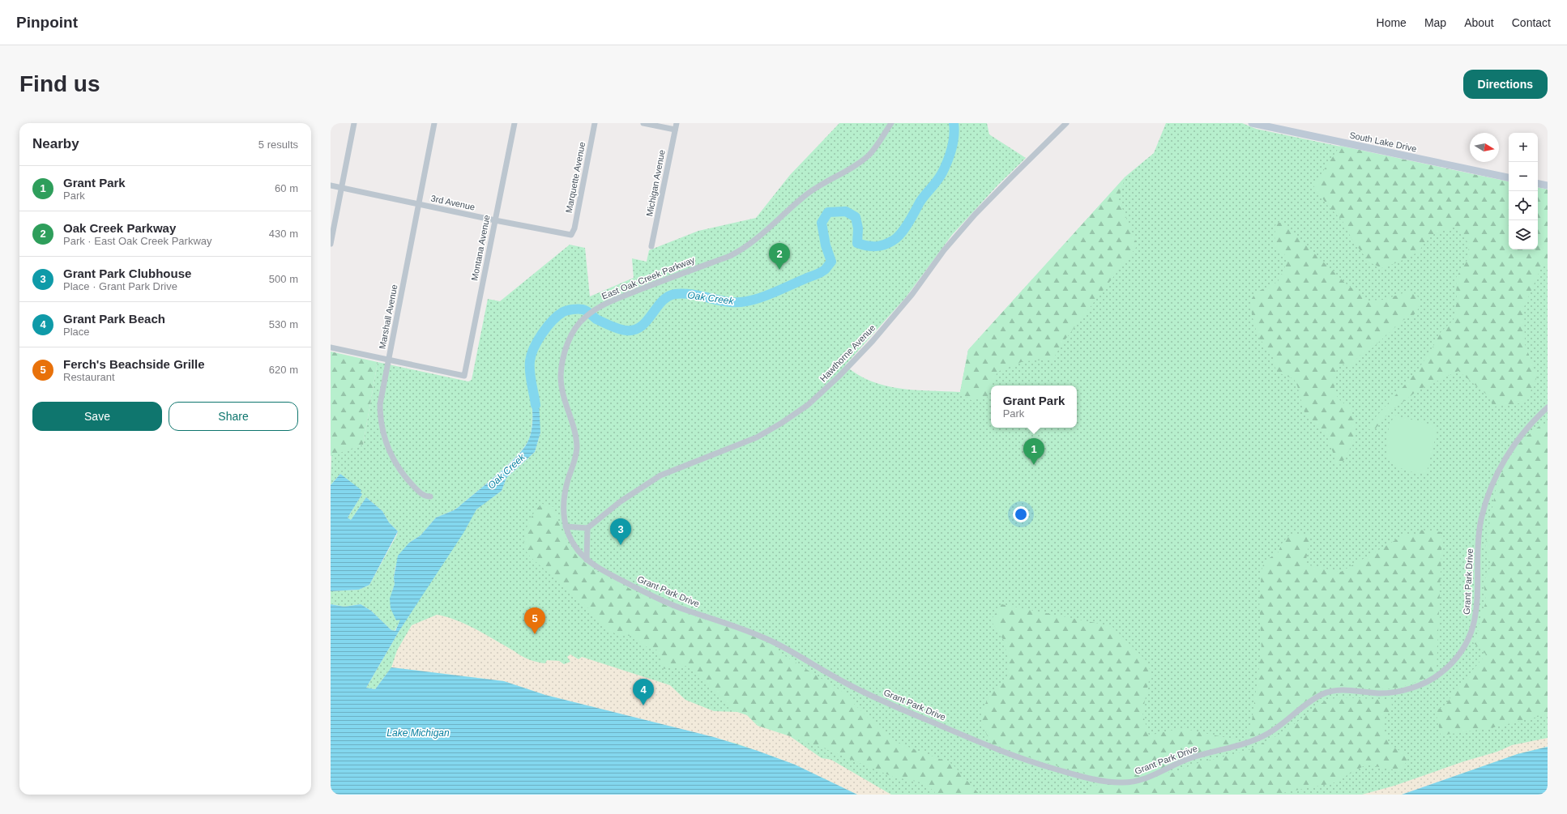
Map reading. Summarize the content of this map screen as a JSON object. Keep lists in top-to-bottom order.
{
  "streets": {
    "street": [
      "South Lake Drive",
      "Marquette Avenue",
      "Michigan Avenue",
      "3rd Avenue",
      "Montana Avenue",
      "East Oak Creek Parkway",
      "Marshall Avenue",
      "Hawthorne Avenue",
      "Grant Park Drive"
    ]
  },
  "crossings": [
    ["Marquette Avenue", "3rd Avenue"],
    ["3rd Avenue", "Montana Avenue"],
    ["3rd Avenue", "Marshall Avenue"],
    ["Montana Avenue", "Marshall Avenue"],
    ["East Oak Creek Parkway", "Grant Park Drive"]
  ],
  "water": ["Oak Creek", "Lake Michigan"],
  "north": "right",
  "page": {
    "header": "Pinpoint",
    "nav": [
      "Home",
      "Map",
      "About",
      "Contact"
    ],
    "buttons": [
      "Directions",
      ["Save", "Share"]
    ],
    "title": "Find us",
    "heading": ["Nearby", "5 results"],
    "map_buttons": ["+", "−"],
    "list": [
      {
        "mark": "1",
        "name": "Grant Park",
        "note": "Park",
        "value": "60 m"
      },
      {
        "mark": "2",
        "name": "Oak Creek Parkway",
        "note": "Park · East Oak Creek Parkway",
        "value": "430 m"
      },
      {
        "mark": "3",
        "name": "Grant Park Clubhouse",
        "note": "Place · Grant Park Drive",
        "value": "500 m"
      },
      {
        "mark": "4",
        "name": "Grant Park Beach",
        "note": "Place",
        "value": "530 m"
      },
      {
        "mark": "5",
        "name": "Ferch's Beachside Grille",
        "note": "Restaurant",
        "value": "620 m"
      }
    ],
    "pins": [
      "2",
      "1",
      "3",
      "5",
      "4"
    ],
    "popup": ["Grant Park", "Park"]
  }
}
